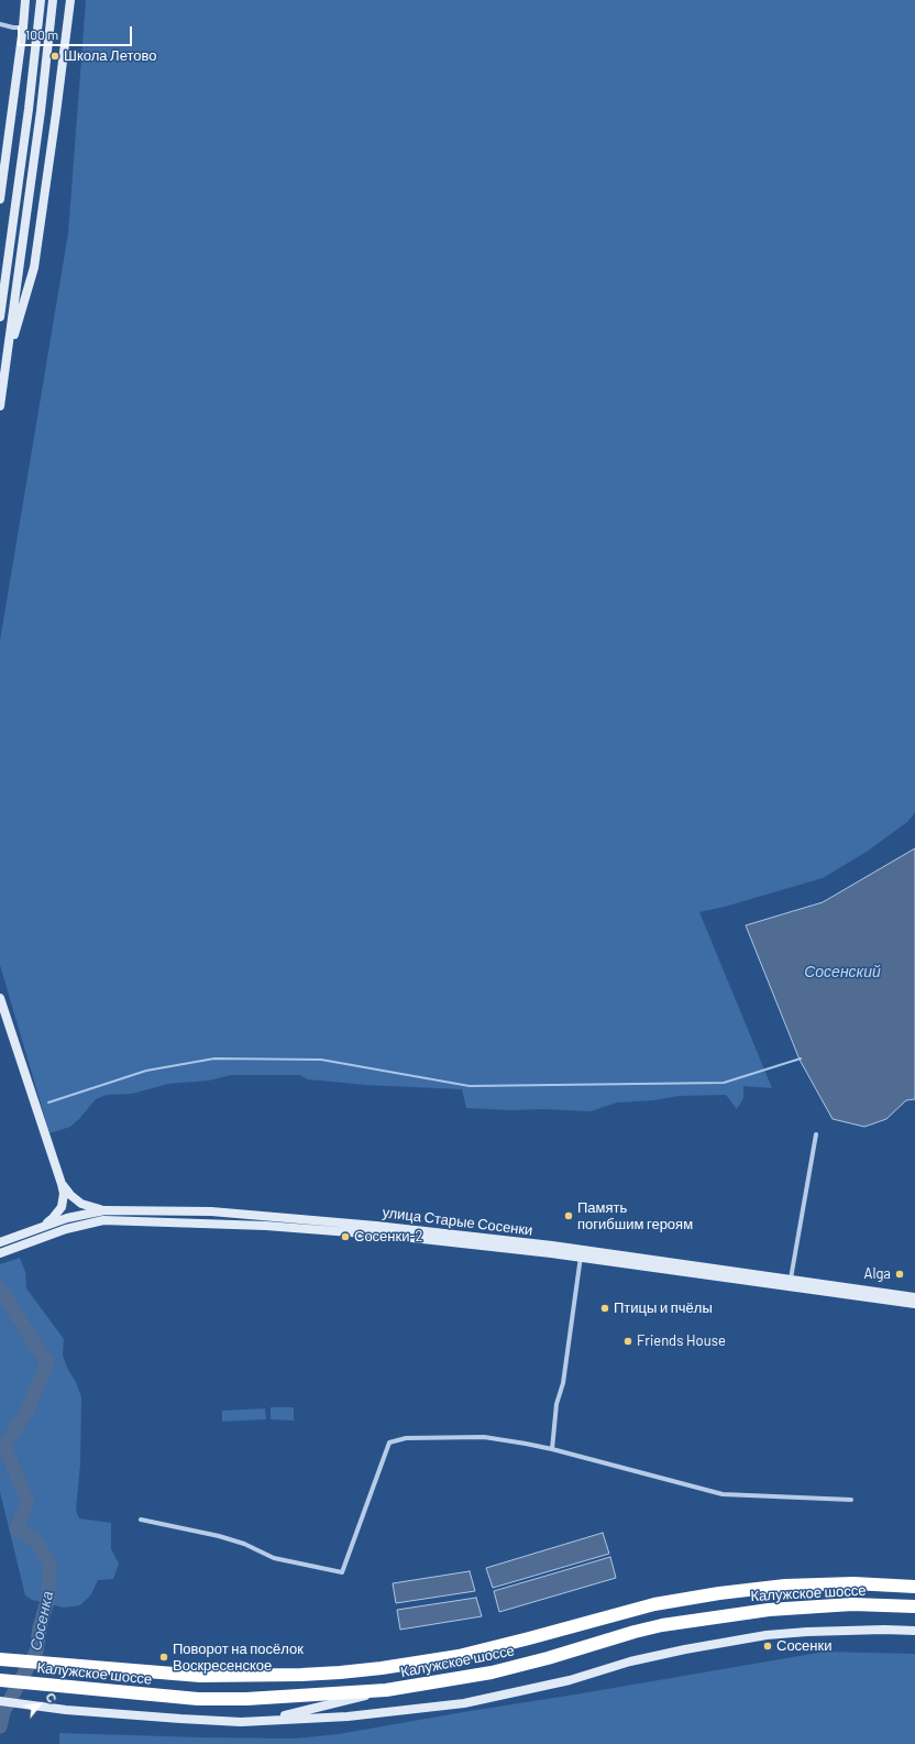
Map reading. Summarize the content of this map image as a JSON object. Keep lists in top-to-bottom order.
{
  "streets": {
    "highway": ["Калужское шоссе"],
    "main road": ["улица Старые Сосенки"]
  },
  "water": ["Сосенский", "Сосенка"],
  "places": [
    "Школа Летово",
    "Память погибшим героям",
    "Сосенки-2",
    "Alga",
    "Птицы и пчёлы",
    "Friends House",
    "Сосенки",
    "Поворот на посёлок Воскресенское"
  ],
  "scale_bar": "100 m",
  "north": "top right"
}
